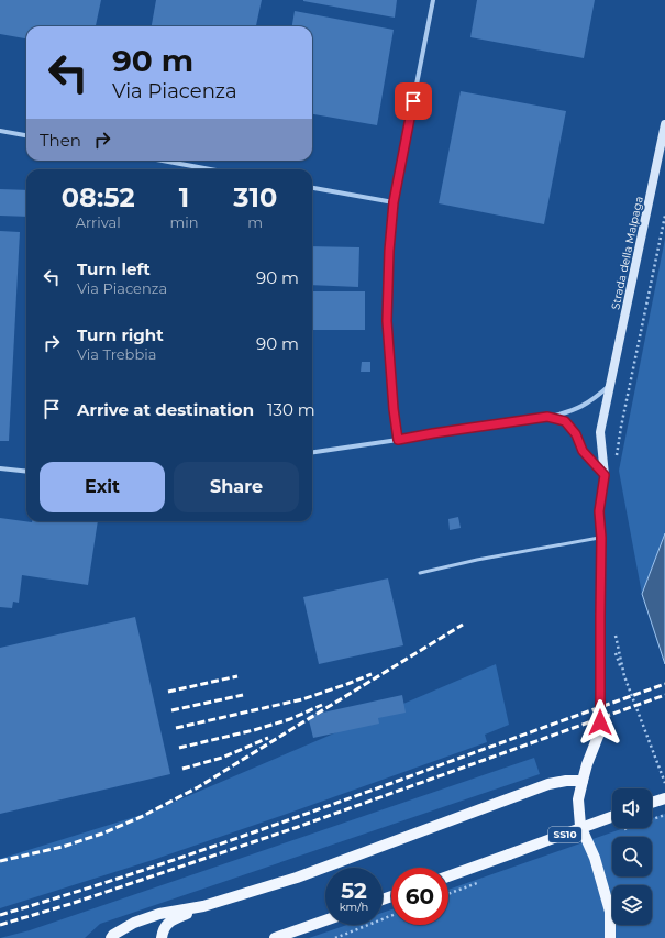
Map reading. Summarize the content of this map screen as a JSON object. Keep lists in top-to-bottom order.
{
  "streets": {
    "main road": ["SS10"],
    "street": ["Strada della Malpaga"]
  },
  "page": {
    "turn": ["90 m", "Via Piacenza"],
    "then": "Then",
    "eta": [
      "08:52",
      "Arrival",
      "1",
      "min",
      "310",
      "m"
    ],
    "list": [
      {
        "name": "Turn left",
        "note": "Via Piacenza",
        "value": "90 m"
      },
      {
        "name": "Turn right",
        "note": "Via Trebbia",
        "value": "90 m"
      },
      {
        "name": "Arrive at destination",
        "value": "130 m"
      }
    ],
    "buttons": ["Exit", "Share"],
    "speed": "52 km/h",
    "limit": "60"
  }
}
